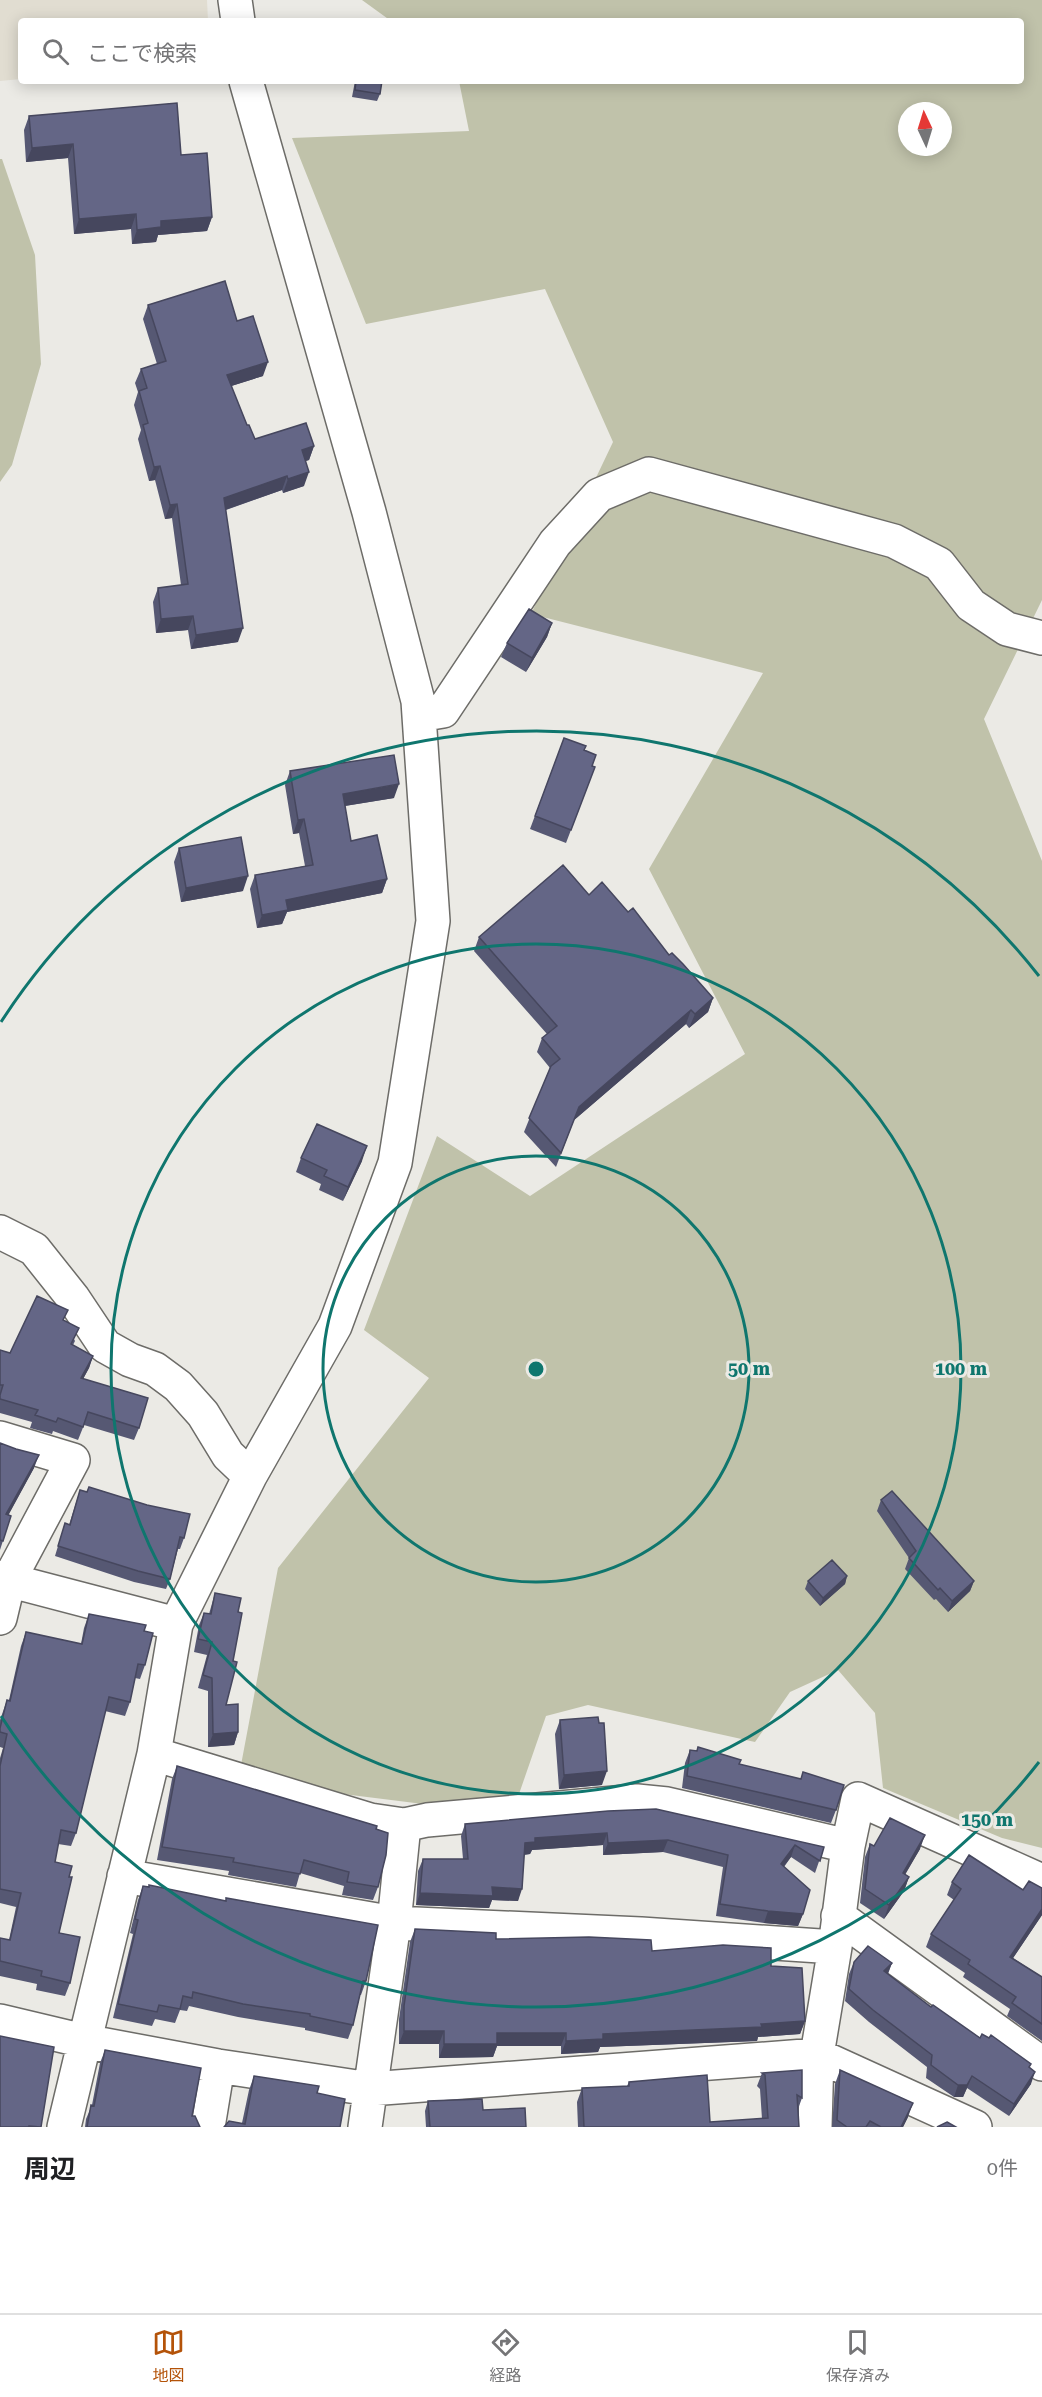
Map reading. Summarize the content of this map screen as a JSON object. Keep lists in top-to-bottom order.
{
  "north": "top",
  "page": {
    "search": "ここで検索",
    "heading": ["周辺", "0件"],
    "nav": ["地図", "経路", "保存済み"]
  },
  "rings": ["50 m", "100 m", "150 m"]
}
